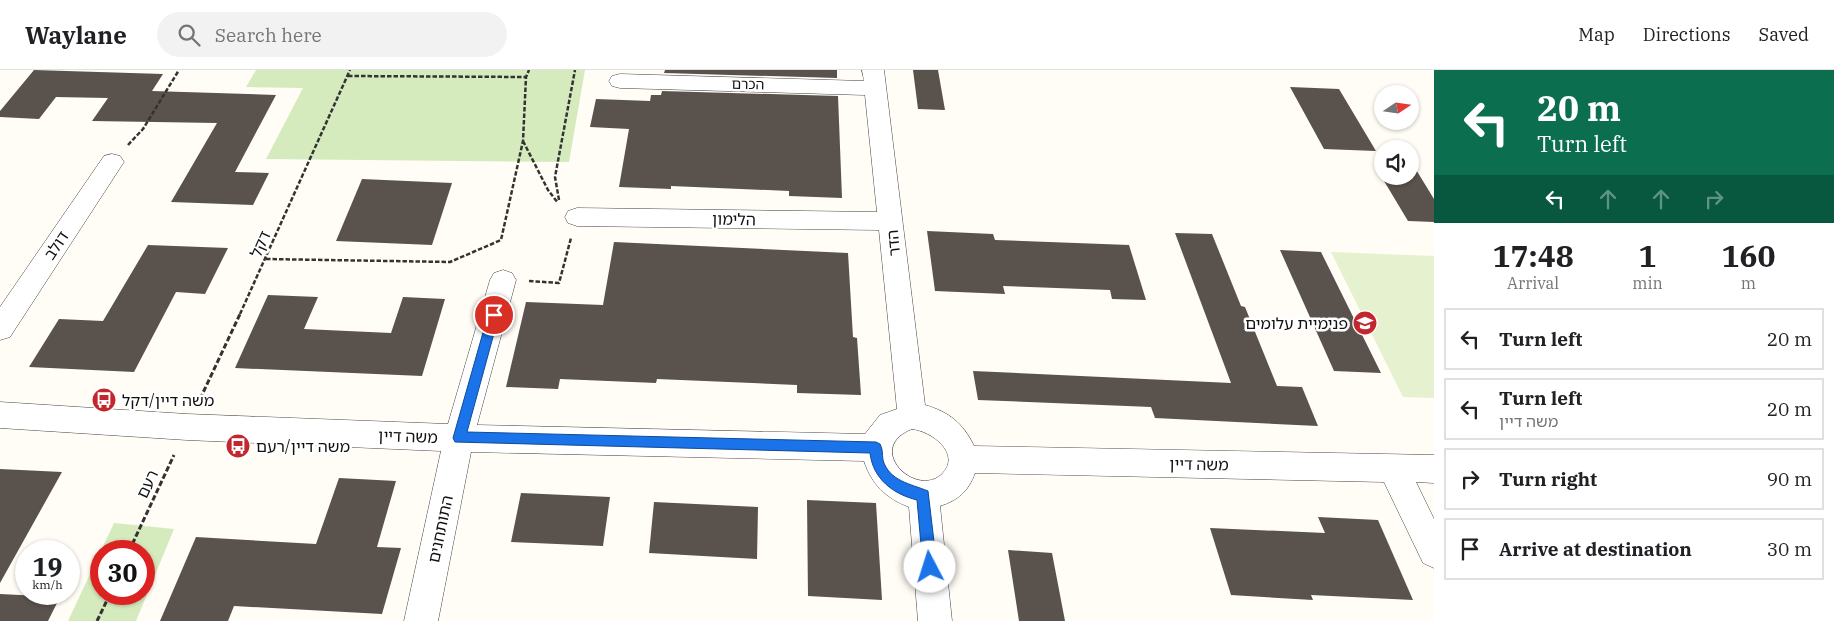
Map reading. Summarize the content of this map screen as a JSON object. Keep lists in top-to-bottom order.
{
  "streets": {
    "street": [
      "הכרם",
      "הלימון",
      "הדר",
      "דולב",
      "משה דיין",
      "התותחנים"
    ],
    "path": ["דקל", "רעם"]
  },
  "crossings": [
    ["הכרם", "הדר"],
    ["הלימון", "הדר"],
    ["הדר", "משה דיין"],
    ["דקל", "משה דיין"],
    ["דקל", "רעם"],
    ["משה דיין", "רעם"],
    ["משה דיין", "התותחנים"]
  ],
  "places": {
    "school or university": ["פנימיית עלומים"],
    "bus stop": ["משה דיין/דקל", "משה דיין/רעם"]
  },
  "north": "right",
  "page": {
    "header": "Waylane",
    "search": "Search here",
    "nav": ["Map", "Directions", "Saved"],
    "turn": ["20 m", "Turn left"],
    "eta": [
      "17:48",
      "Arrival",
      "1",
      "min",
      "160",
      "m"
    ],
    "list": [
      {
        "name": "Turn left",
        "value": "20 m"
      },
      {
        "name": "Turn left",
        "note": "משה דיין",
        "value": "20 m"
      },
      {
        "name": "Turn right",
        "value": "90 m"
      },
      {
        "name": "Arrive at destination",
        "value": "30 m"
      }
    ],
    "speed": "19 km/h",
    "limit": "30"
  }
}
